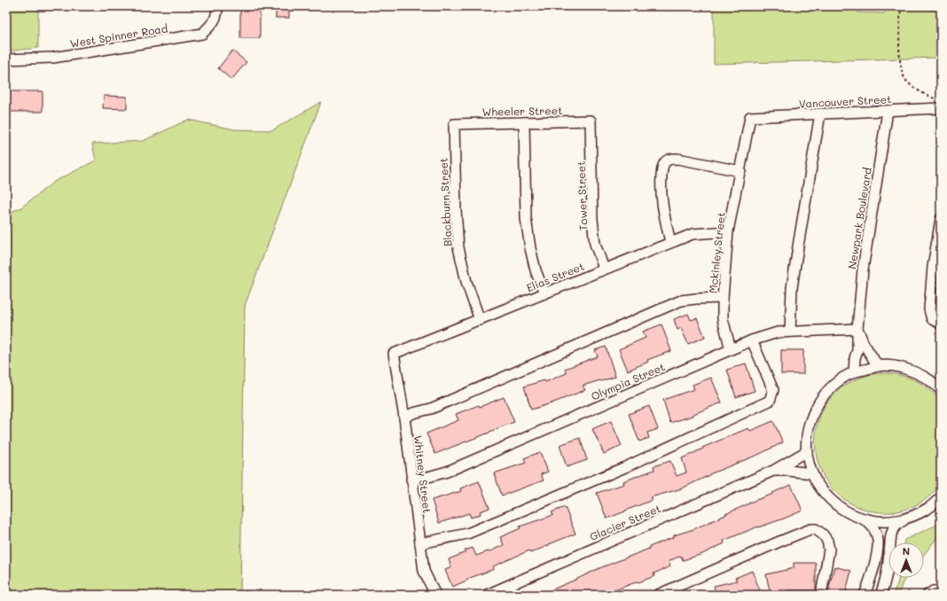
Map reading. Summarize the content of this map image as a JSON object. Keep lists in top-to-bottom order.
{
  "streets": {
    "street": [
      "West Spinner Road",
      "Vancouver Street",
      "Wheeler Street",
      "Tower Street",
      "Blackburn Street",
      "Newpark Boulevard",
      "Mckinley Street",
      "Elias Street",
      "Olympia Street",
      "Whitney Street",
      "Glacier Street"
    ]
  },
  "crossings": [
    ["Vancouver Street", "Newpark Boulevard"],
    ["Vancouver Street", "Mckinley Street"],
    ["Wheeler Street", "Tower Street"],
    ["Wheeler Street", "Blackburn Street"],
    ["Tower Street", "Elias Street"],
    ["Blackburn Street", "Elias Street"],
    ["Newpark Boulevard", "Olympia Street"],
    ["Mckinley Street", "Elias Street"],
    ["Mckinley Street", "Olympia Street"],
    ["Elias Street", "Whitney Street"],
    ["Olympia Street", "Whitney Street"]
  ],
  "north": "top"
}
